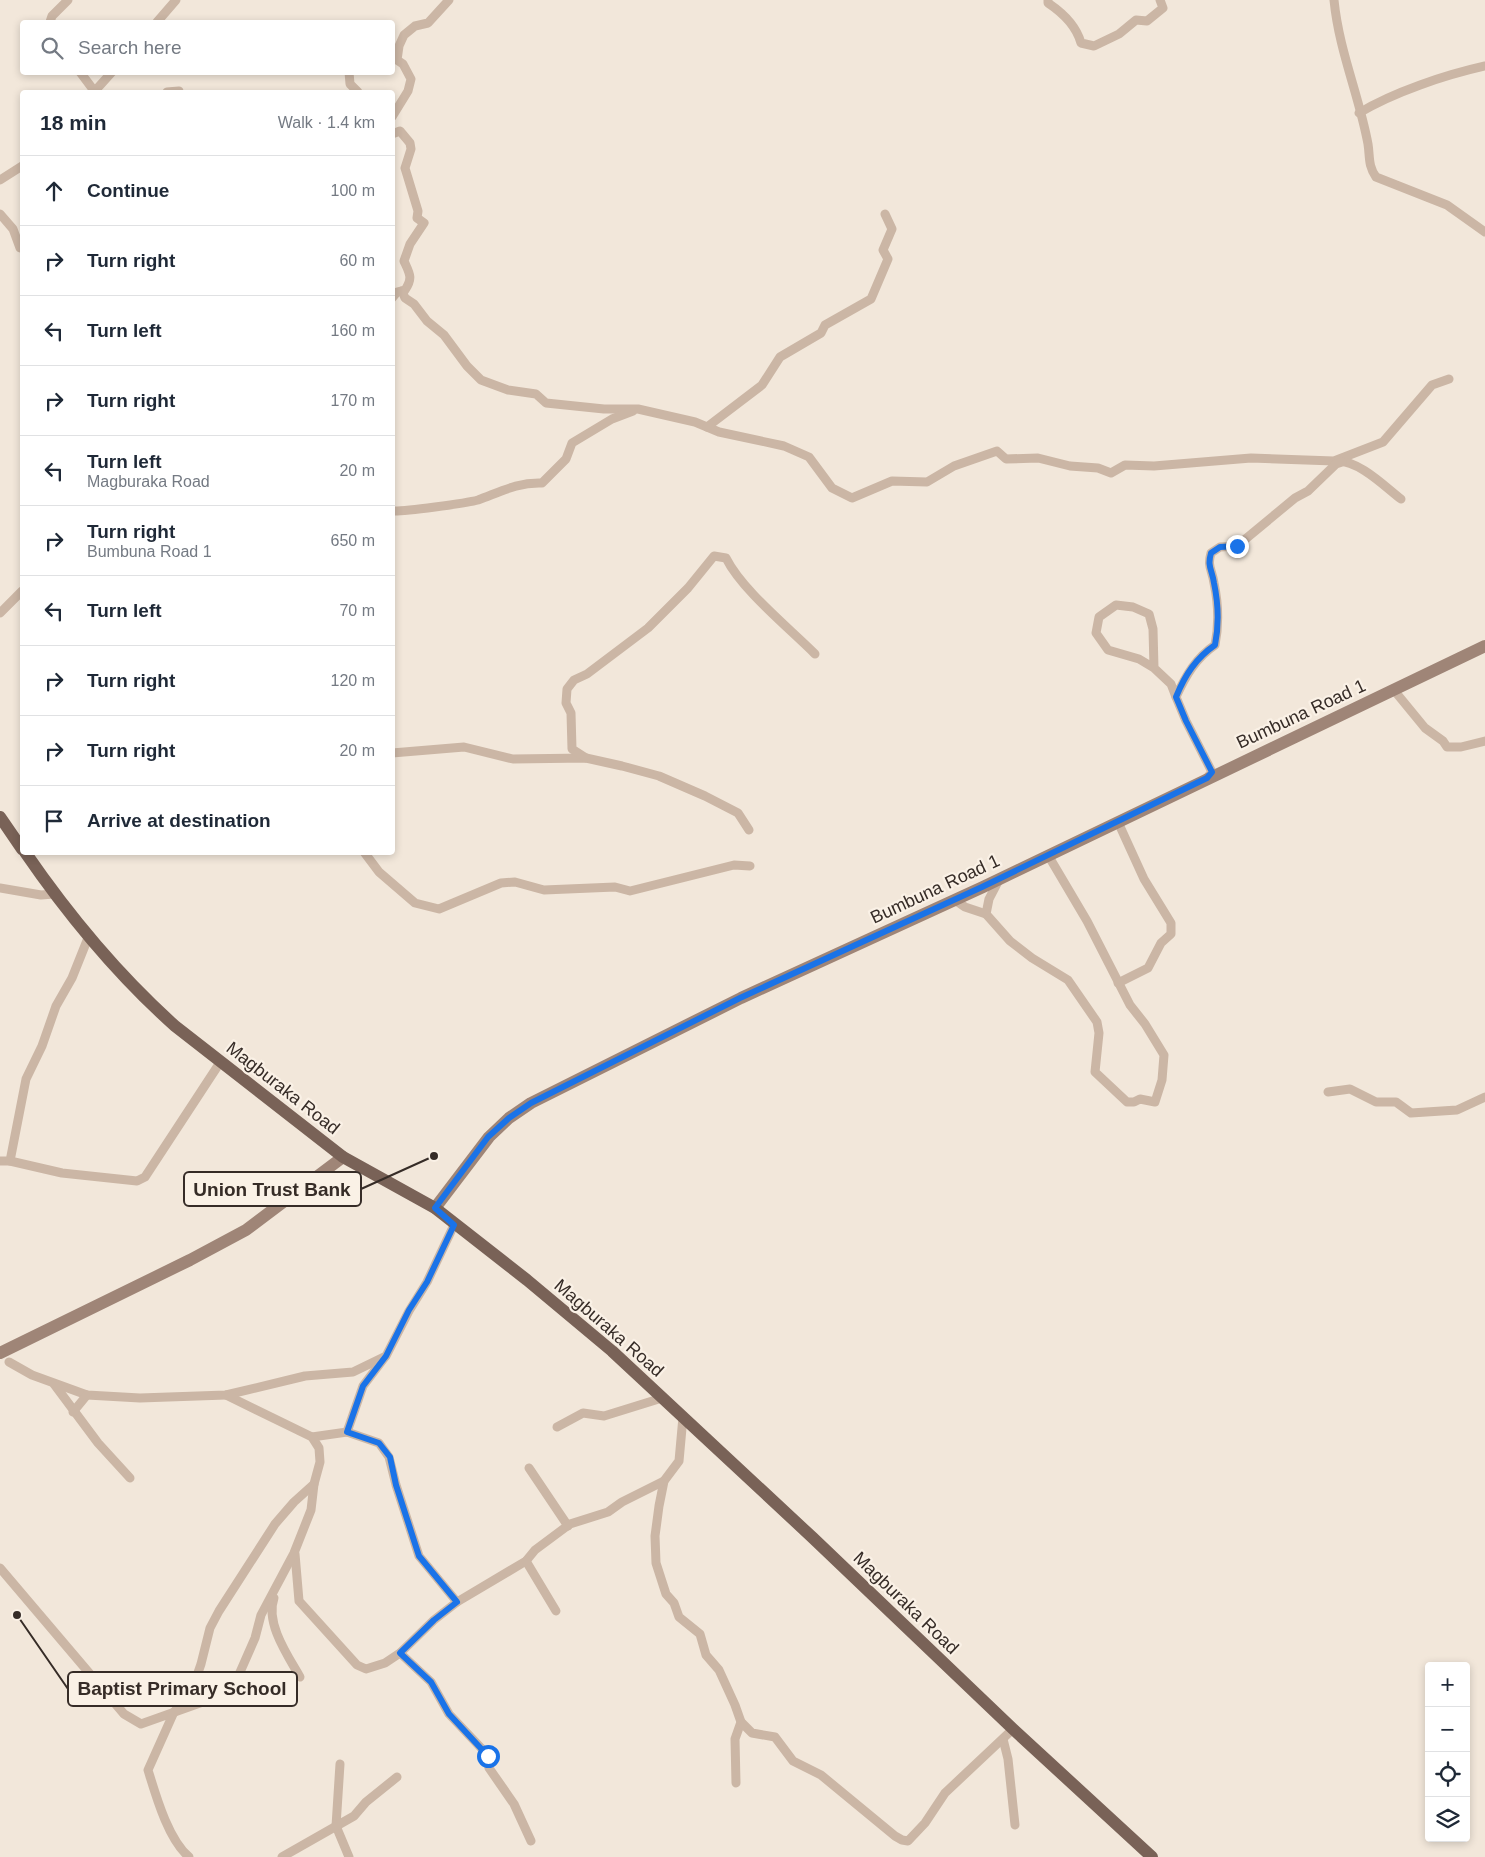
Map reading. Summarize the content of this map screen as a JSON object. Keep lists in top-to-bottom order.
{
  "streets": {
    "main road": ["Bumbuna Road 1", "Magburaka Road"]
  },
  "crossings": [
    ["Bumbuna Road 1", "Magburaka Road"]
  ],
  "places": ["Union Trust Bank", "Baptist Primary School"],
  "page": {
    "search": "Search here",
    "heading": ["18 min", "Walk · 1.4 km"],
    "list": [
      ["Continue", "100 m"],
      ["Turn right", "60 m"],
      ["Turn left", "160 m"],
      ["Turn right", "170 m"],
      ["Turn left", "Magburaka Road", "20 m"],
      ["Turn right", "Bumbuna Road 1", "650 m"],
      ["Turn left", "70 m"],
      ["Turn right", "120 m"],
      ["Turn right", "20 m"],
      "Arrive at destination"
    ],
    "map_buttons": ["+", "−"]
  }
}
